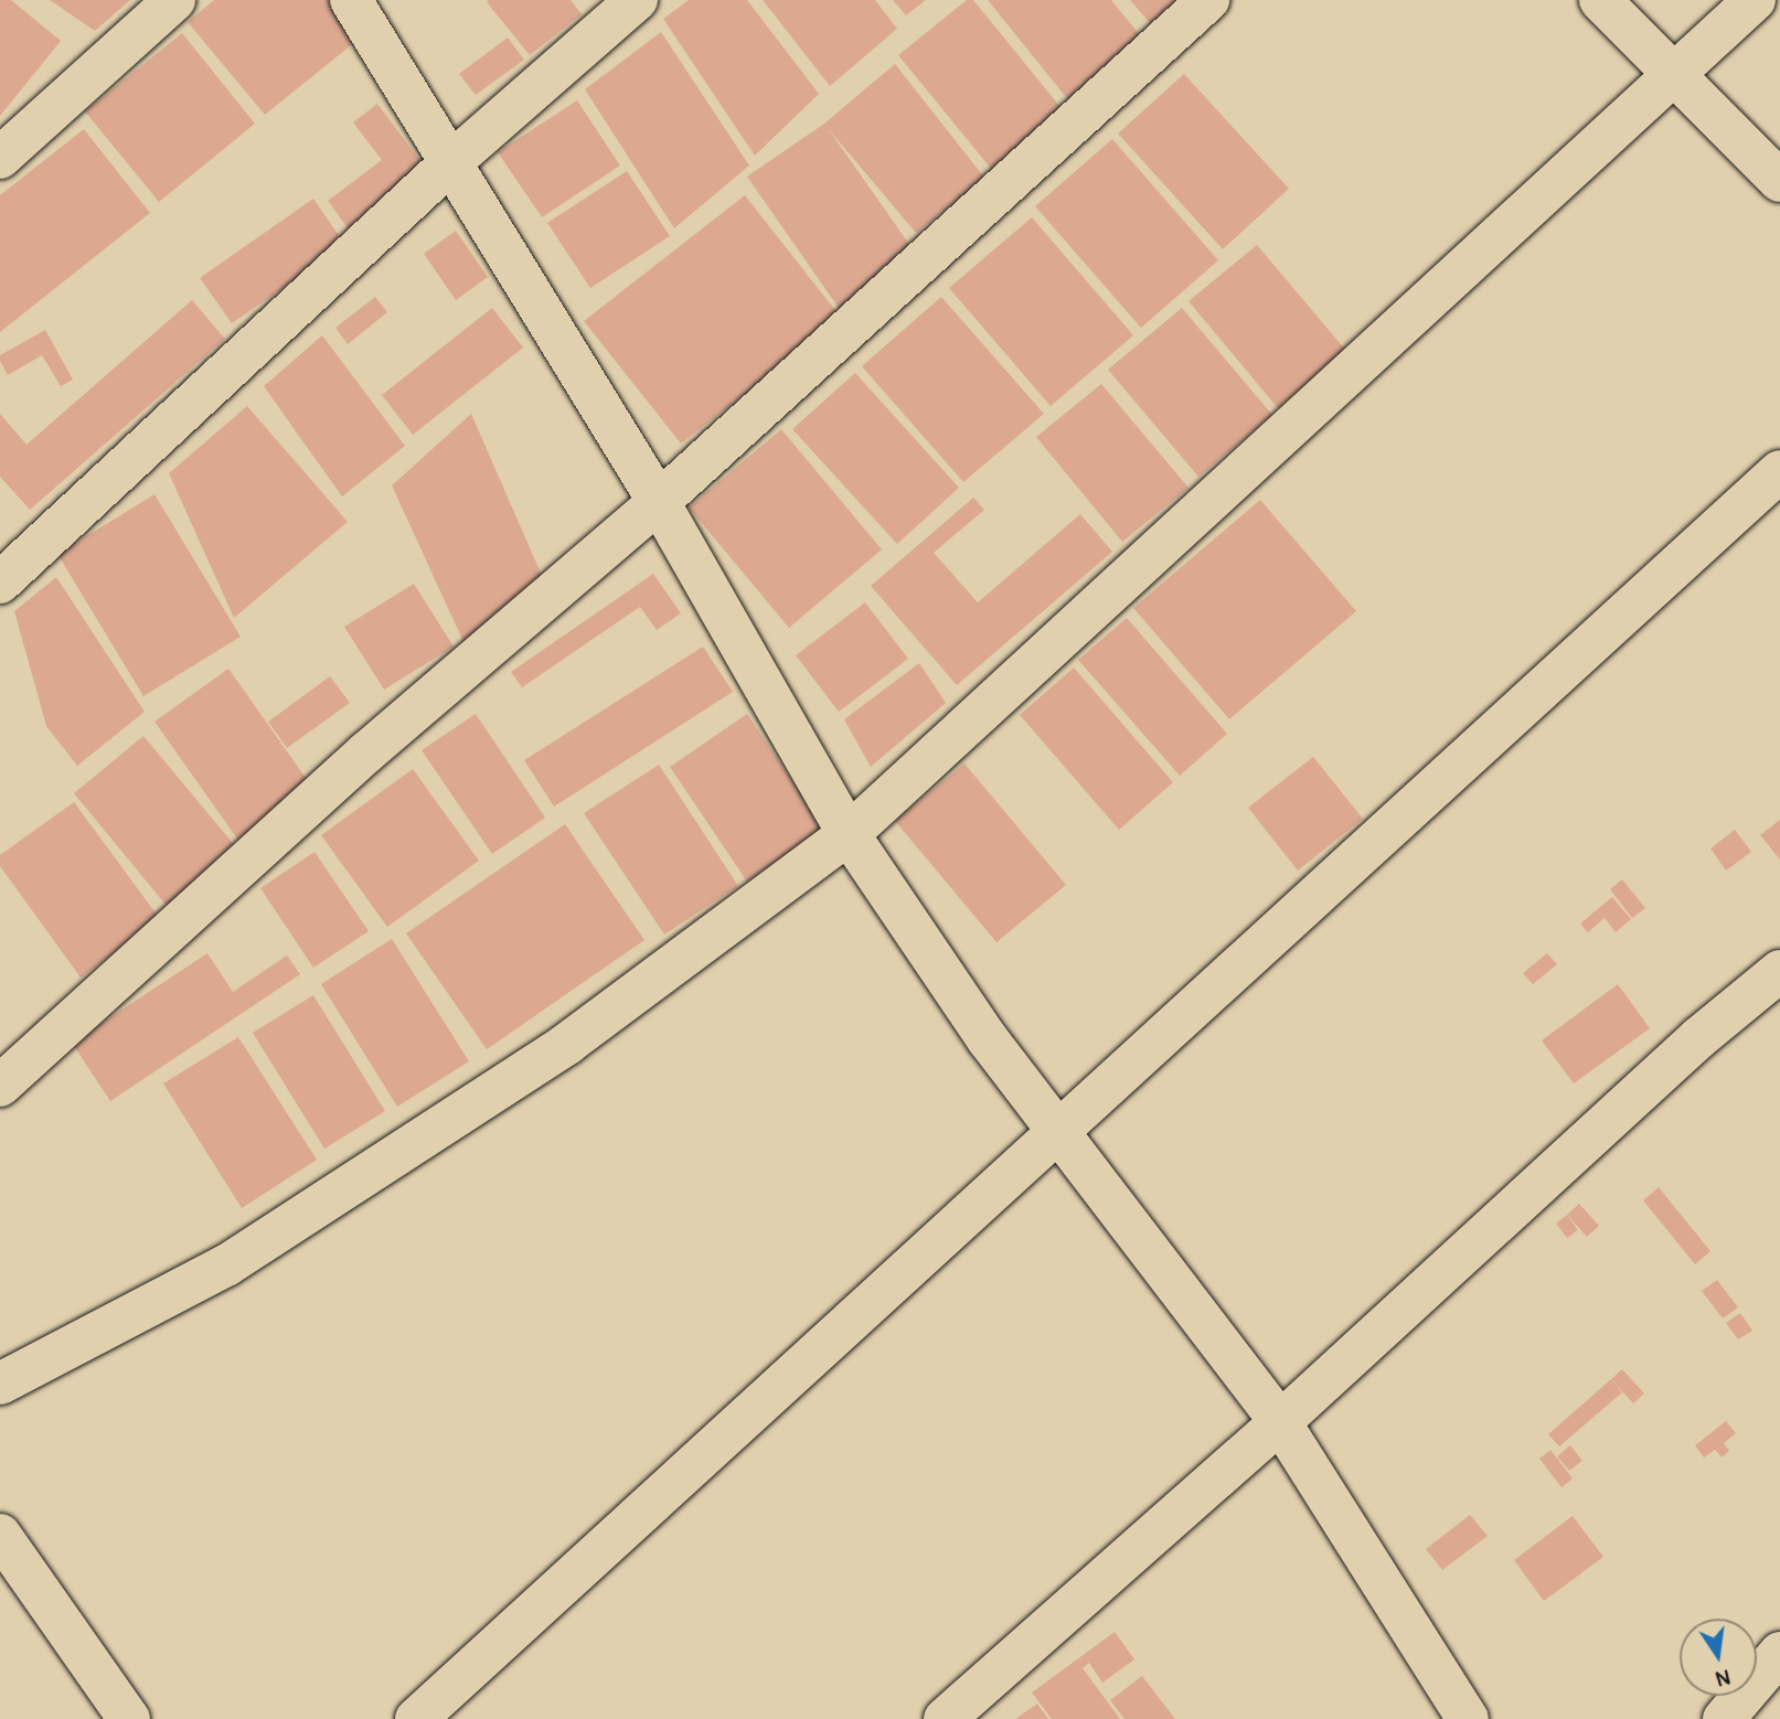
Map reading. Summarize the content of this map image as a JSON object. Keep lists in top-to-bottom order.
{
  "north": "bottom"
}
